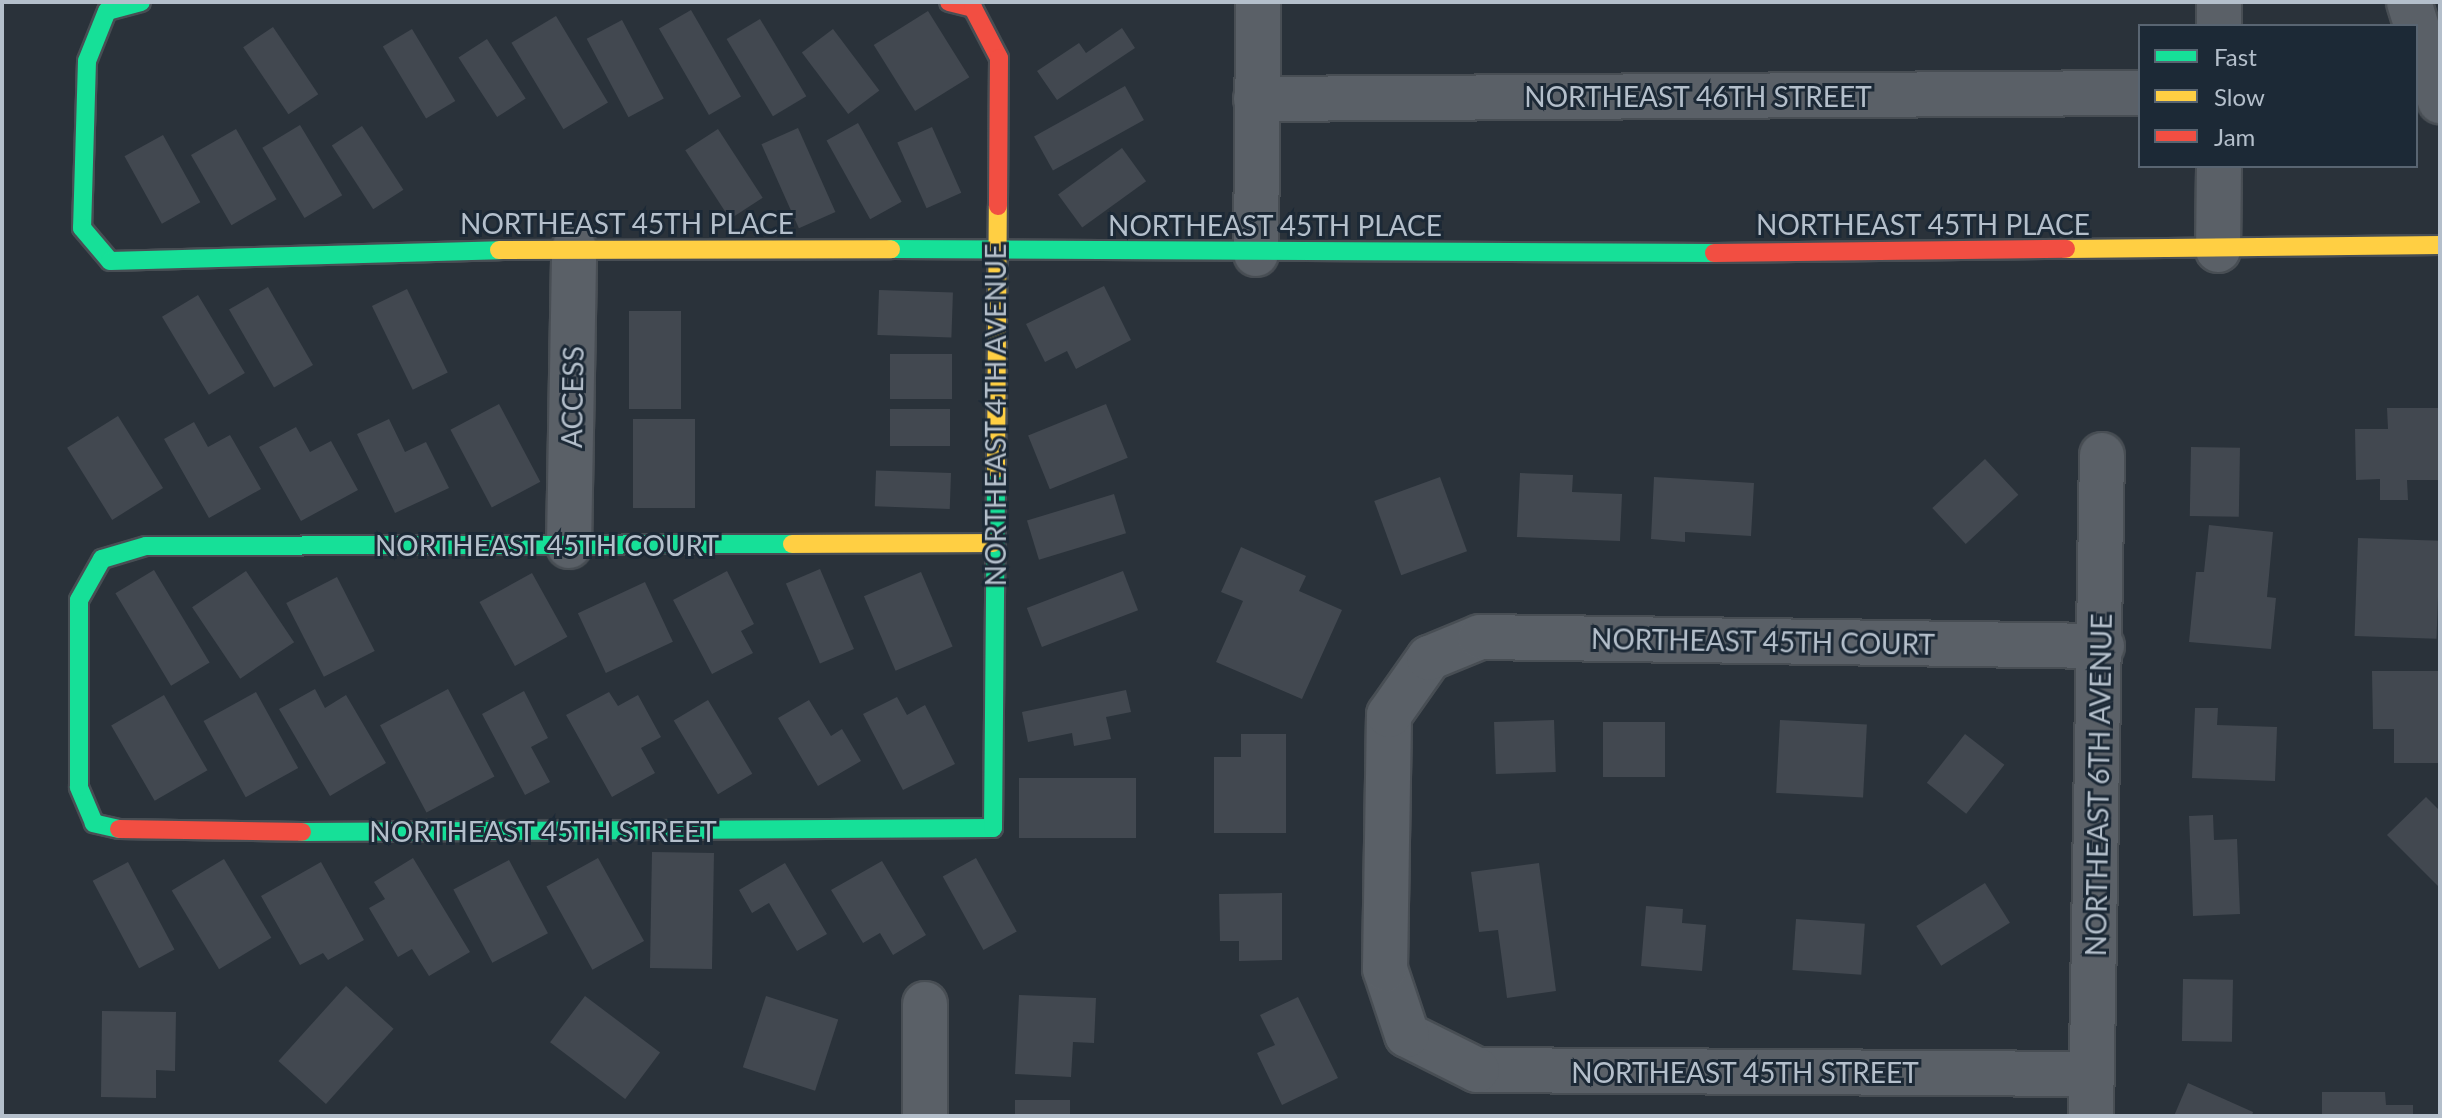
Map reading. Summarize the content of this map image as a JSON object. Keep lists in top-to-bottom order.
{
  "streets": {
    "street": [
      "NORTHEAST 46TH STREET",
      "NORTHEAST 45TH PLACE",
      "ACCESS",
      "NORTHEAST 4TH AVENUE",
      "NORTHEAST 45TH COURT",
      "NORTHEAST 6TH AVENUE",
      "NORTHEAST 45TH STREET"
    ]
  },
  "crossings": [
    ["NORTHEAST 45TH PLACE", "ACCESS"],
    ["NORTHEAST 45TH PLACE", "NORTHEAST 4TH AVENUE"],
    ["ACCESS", "NORTHEAST 45TH COURT"],
    ["NORTHEAST 4TH AVENUE", "NORTHEAST 45TH COURT"],
    ["NORTHEAST 4TH AVENUE", "NORTHEAST 45TH STREET"],
    ["NORTHEAST 45TH COURT", "NORTHEAST 6TH AVENUE"],
    ["NORTHEAST 45TH COURT", "NORTHEAST 45TH STREET"],
    ["NORTHEAST 6TH AVENUE", "NORTHEAST 45TH STREET"]
  ],
  "legend": ["Fast", "Slow", "Jam"]
}
